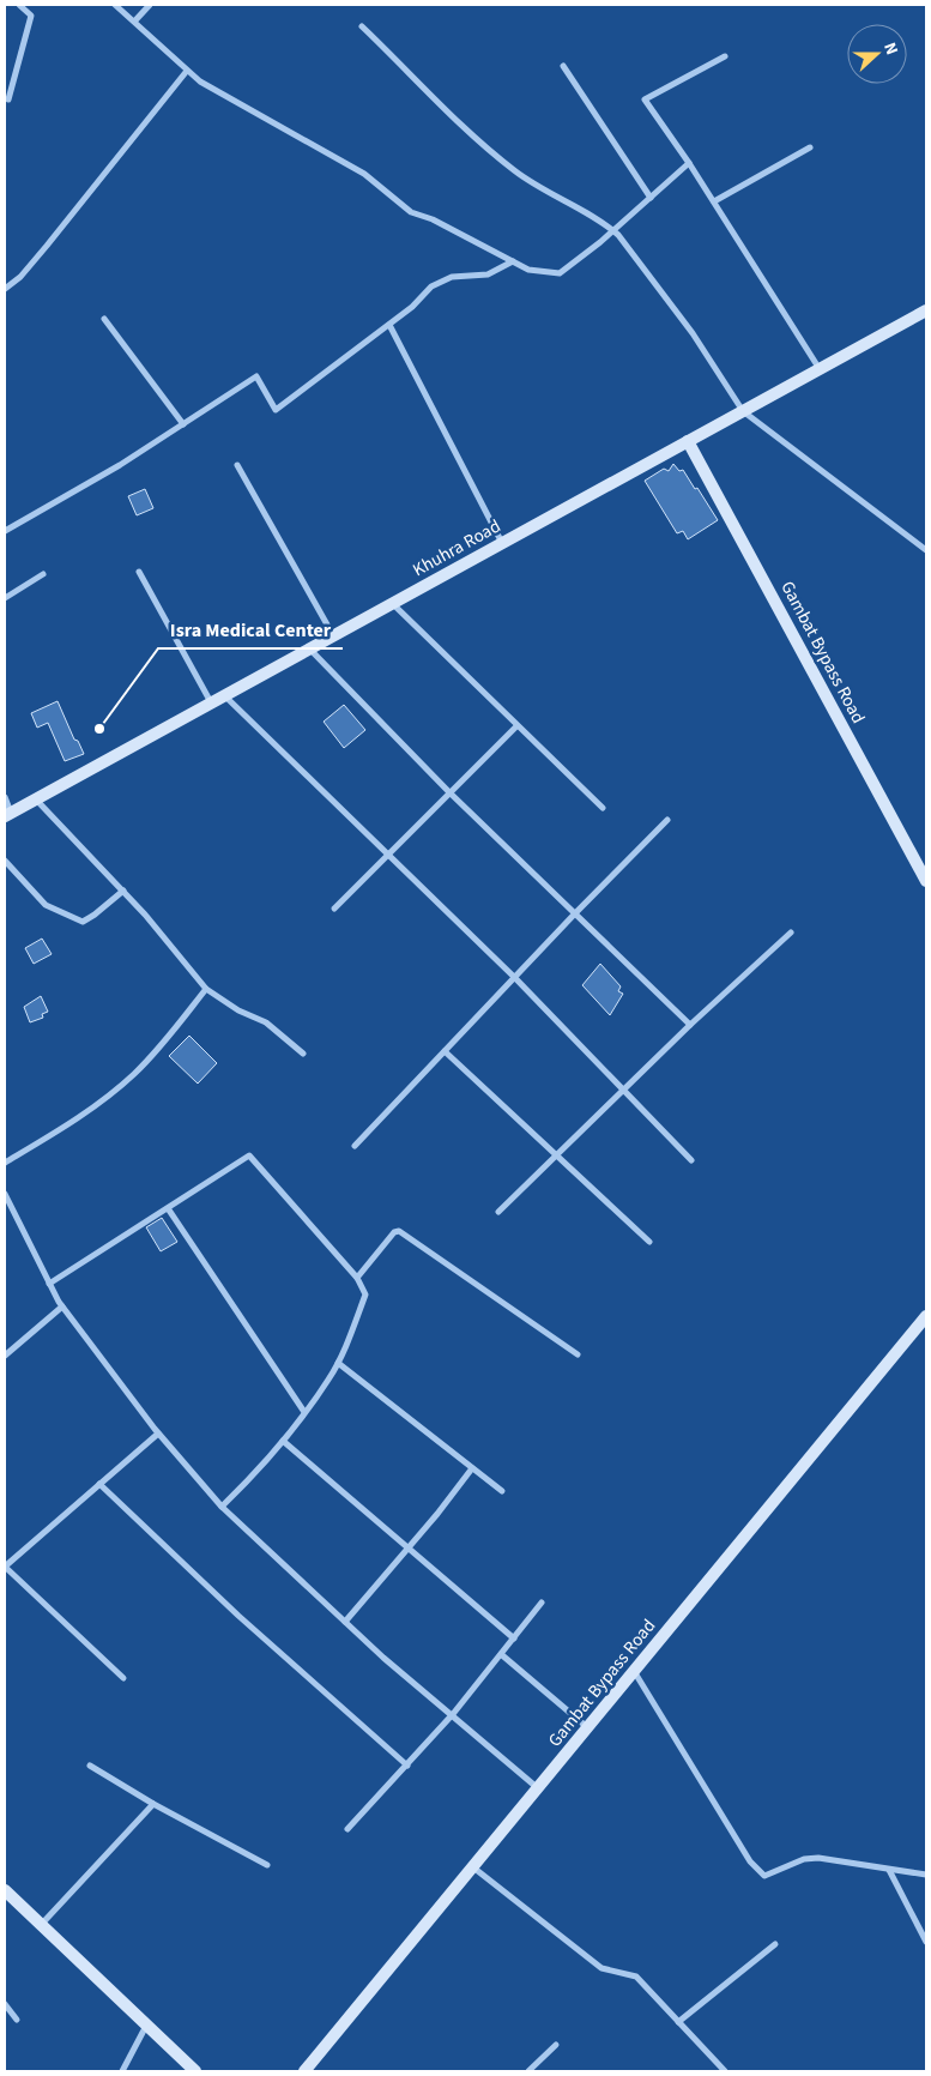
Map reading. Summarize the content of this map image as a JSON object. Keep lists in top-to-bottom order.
{
  "streets": {
    "street": ["Khuhra Road", "Gambat Bypass Road"]
  },
  "crossings": [
    ["Khuhra Road", "Gambat Bypass Road"]
  ],
  "places": ["Isra Medical Center"],
  "north": "right"
}
